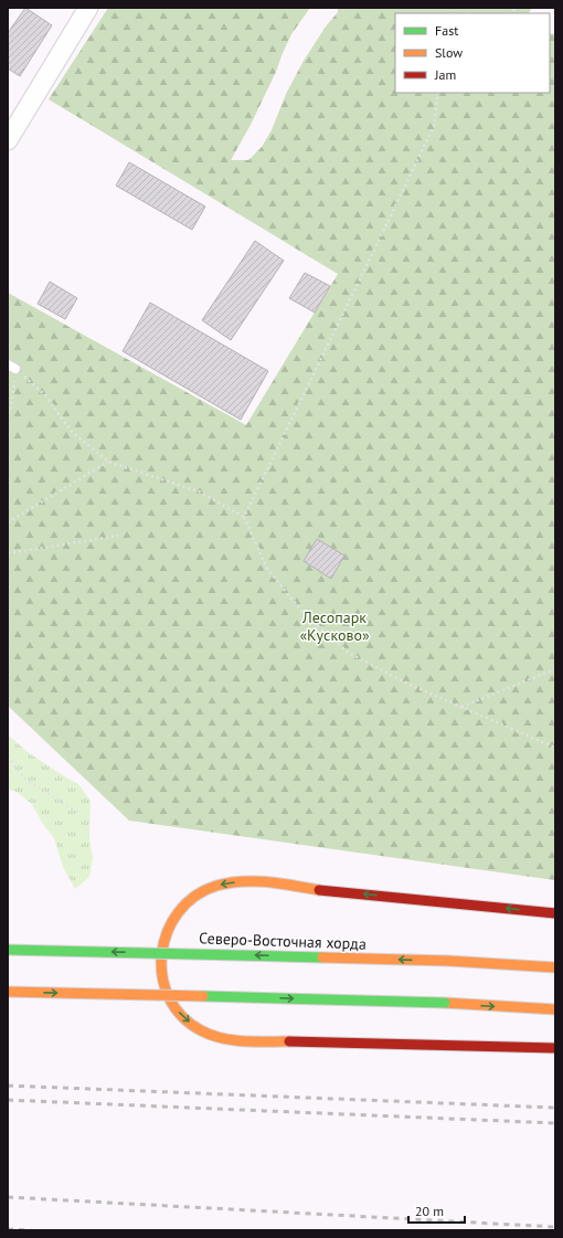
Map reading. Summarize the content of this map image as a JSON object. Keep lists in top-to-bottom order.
{
  "streets": {
    "main road": ["Северо-Восточная хорда"]
  },
  "parks": ["Лесопарк «Кусково»"],
  "legend": ["Fast", "Slow", "Jam"],
  "scale_bar": "20 m"
}
